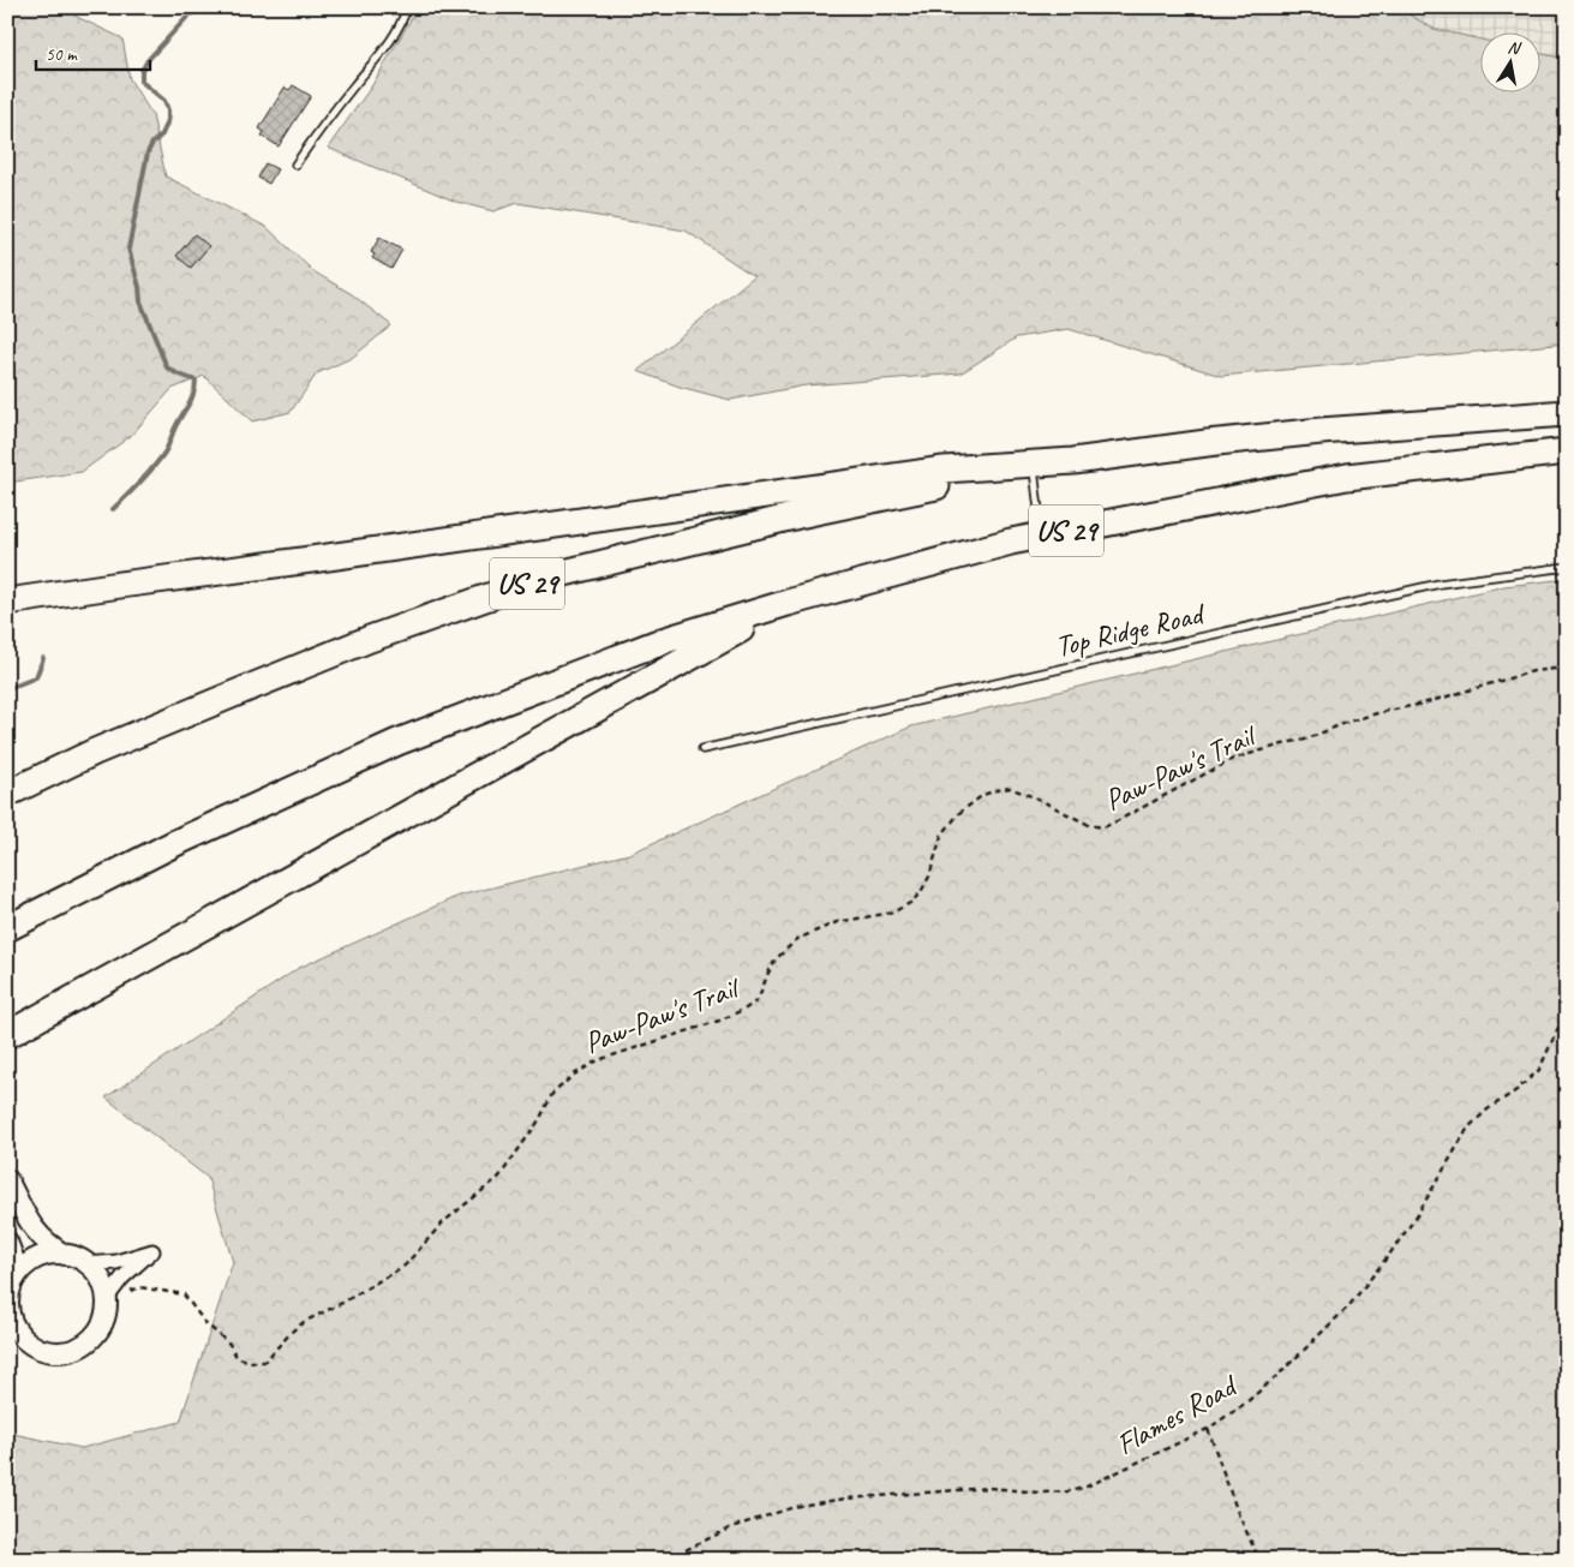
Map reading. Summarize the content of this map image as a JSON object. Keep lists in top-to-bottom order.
{
  "streets": {
    "highway": ["US 29"],
    "lane": ["Top Ridge Road"],
    "path": ["Paw-Paw's Trail", "Flames Road"]
  },
  "scale_bar": "50 m",
  "north": "top"
}
